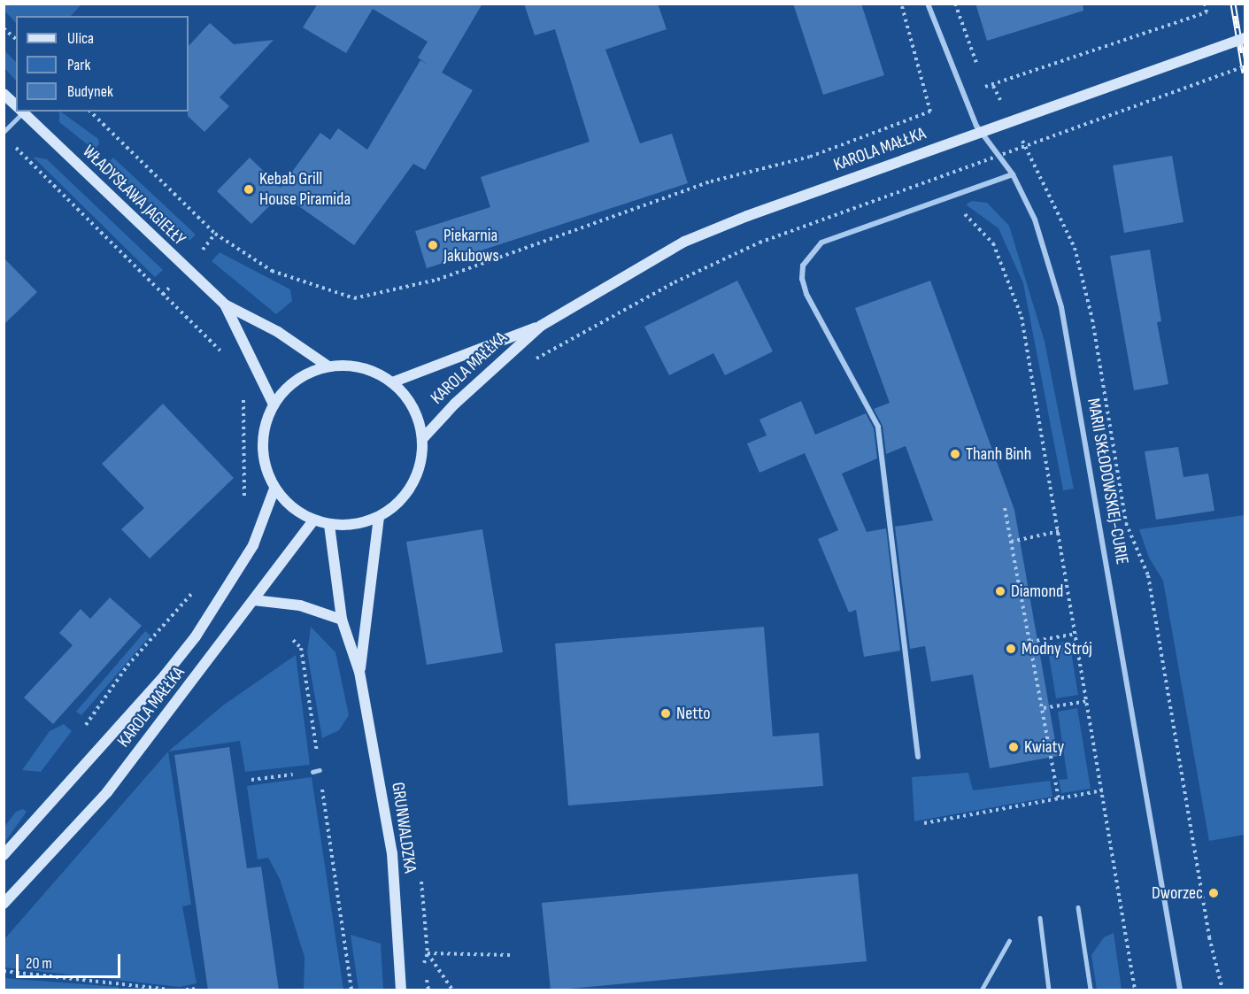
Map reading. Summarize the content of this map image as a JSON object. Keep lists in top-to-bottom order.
{
  "streets": {
    "main road": ["KAROLA MAŁŁKA", "WŁADYSŁAWA JAGIEŁŁY", "GRUNWALDZKA"],
    "street": ["MARII SKŁODOWSKIEJ-CURIE"]
  },
  "crossings": [
    ["KAROLA MAŁŁKA", "WŁADYSŁAWA JAGIEŁŁY"],
    ["KAROLA MAŁŁKA", "GRUNWALDZKA"],
    ["WŁADYSŁAWA JAGIEŁŁY", "GRUNWALDZKA"]
  ],
  "places": [
    "Kebab Grill House Piramida",
    "Piekarnia Jakubows",
    "Thanh Binh",
    "Diamond",
    "Modny Strój",
    "Netto",
    "Kwiaty",
    "Dworzec"
  ],
  "legend": ["Ulica", "Park", "Budynek"],
  "scale_bar": "20 m"
}
